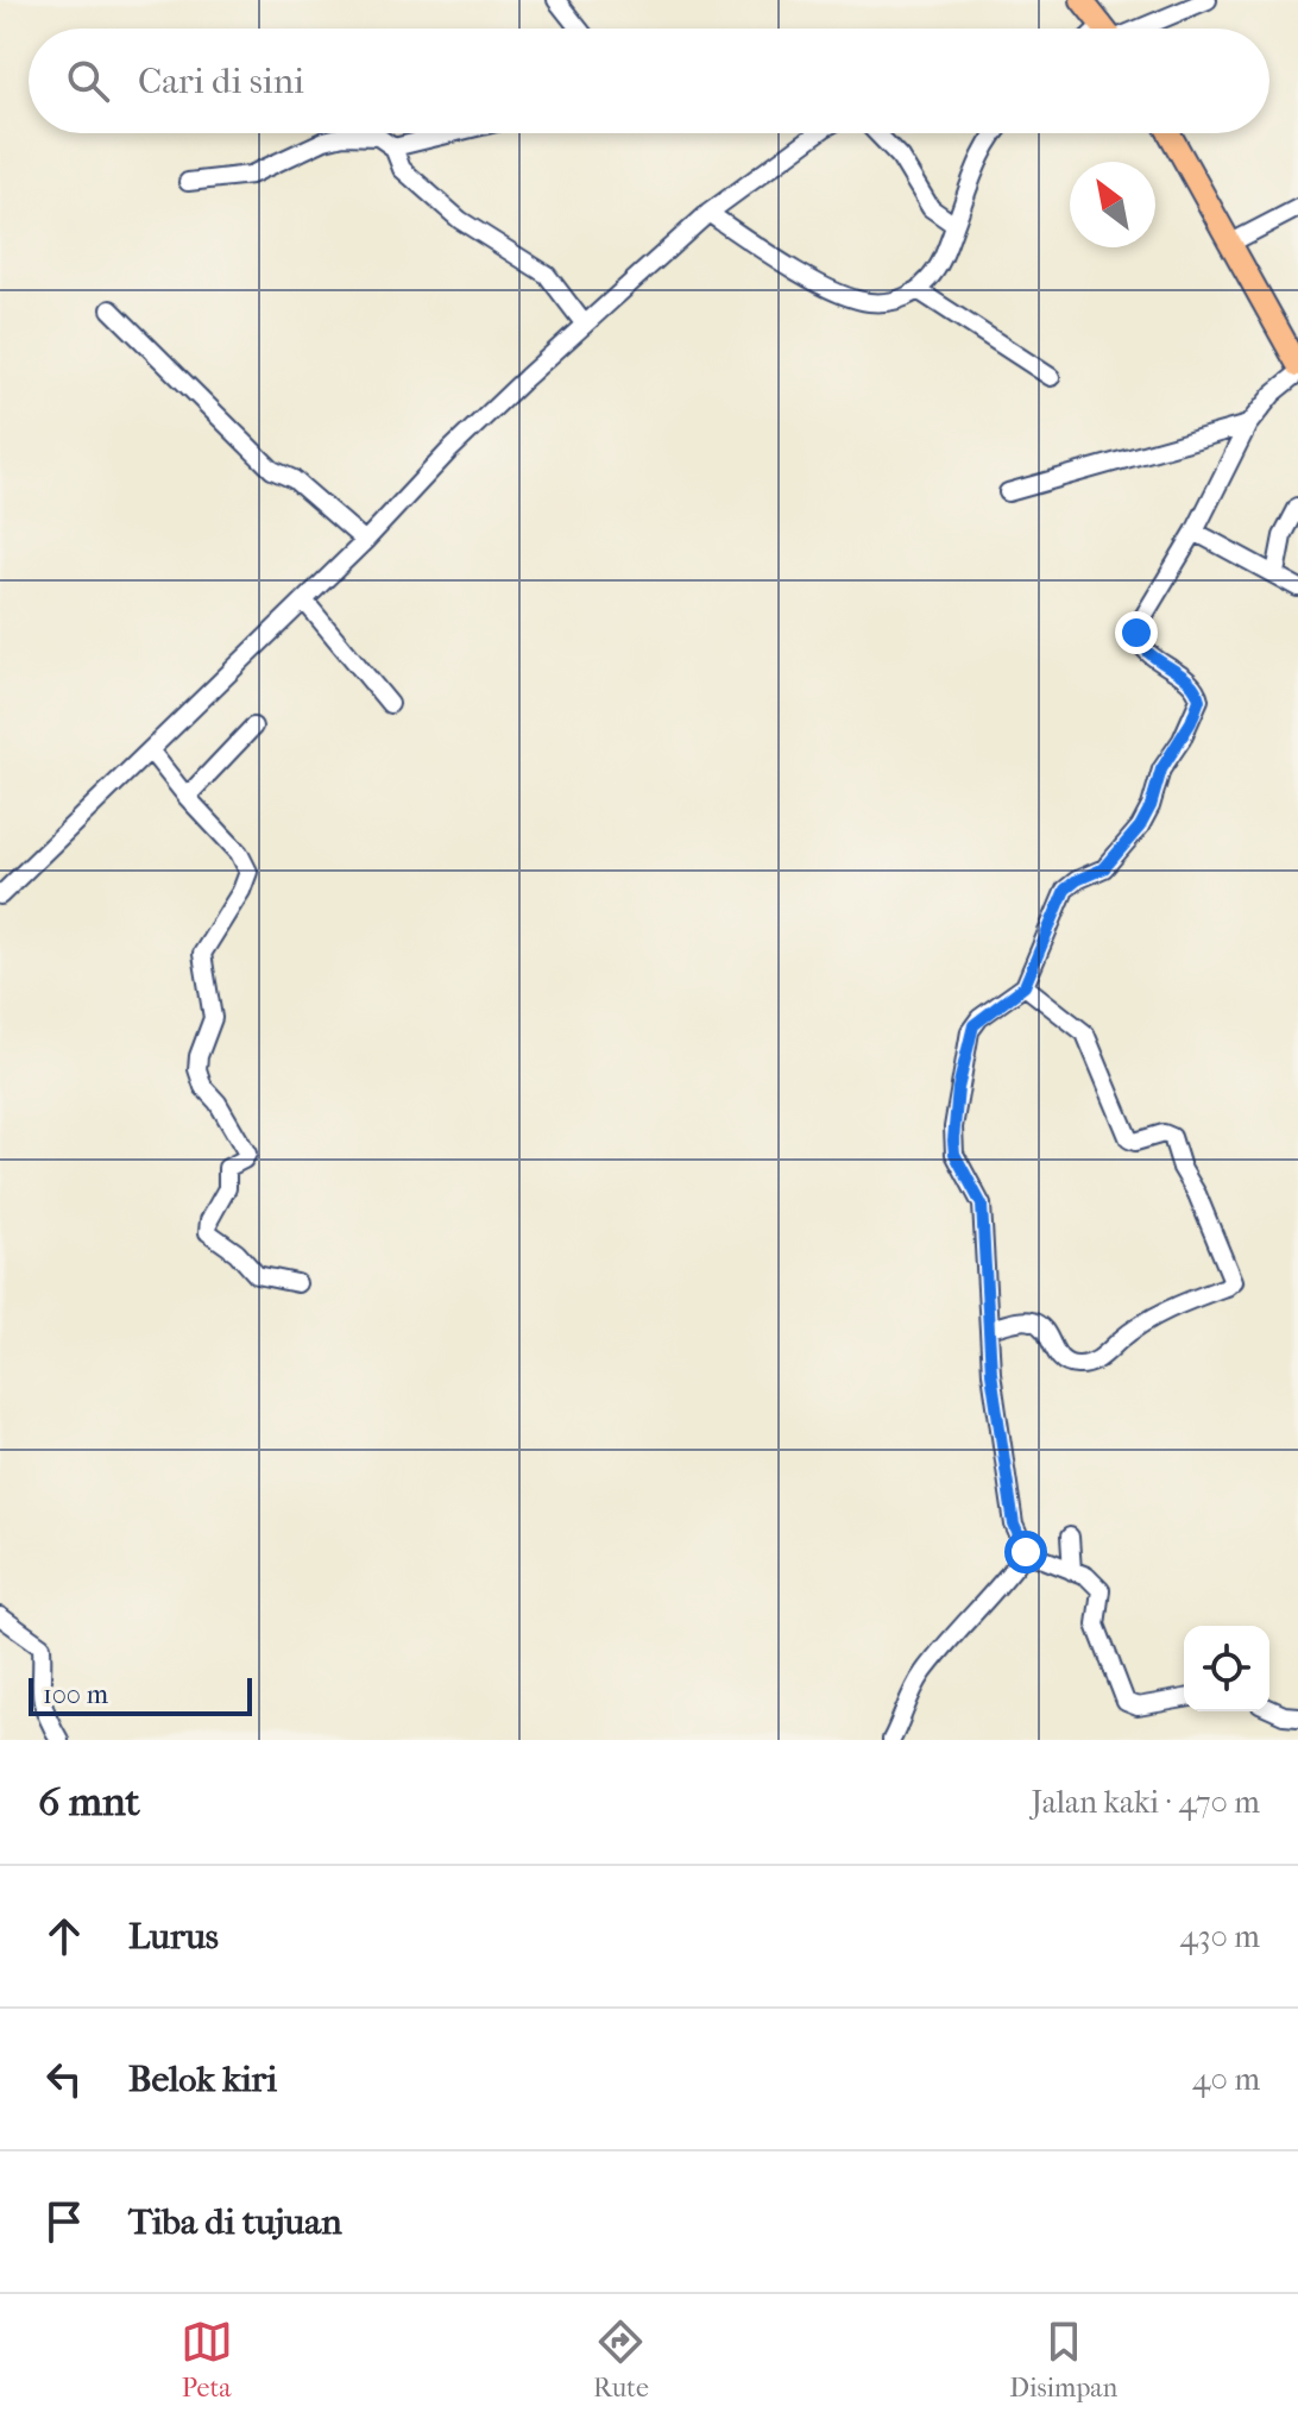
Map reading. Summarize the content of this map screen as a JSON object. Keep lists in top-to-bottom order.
{
  "scale_bar": "100 m",
  "north": "top left",
  "page": {
    "search": "Cari di sini",
    "scale": "100 m",
    "heading": ["6 mnt", "Jalan kaki · 470 m"],
    "list": [
      ["Lurus", "430 m"],
      ["Belok kiri", "40 m"],
      "Tiba di tujuan"
    ],
    "nav": ["Peta", "Rute", "Disimpan"]
  }
}
